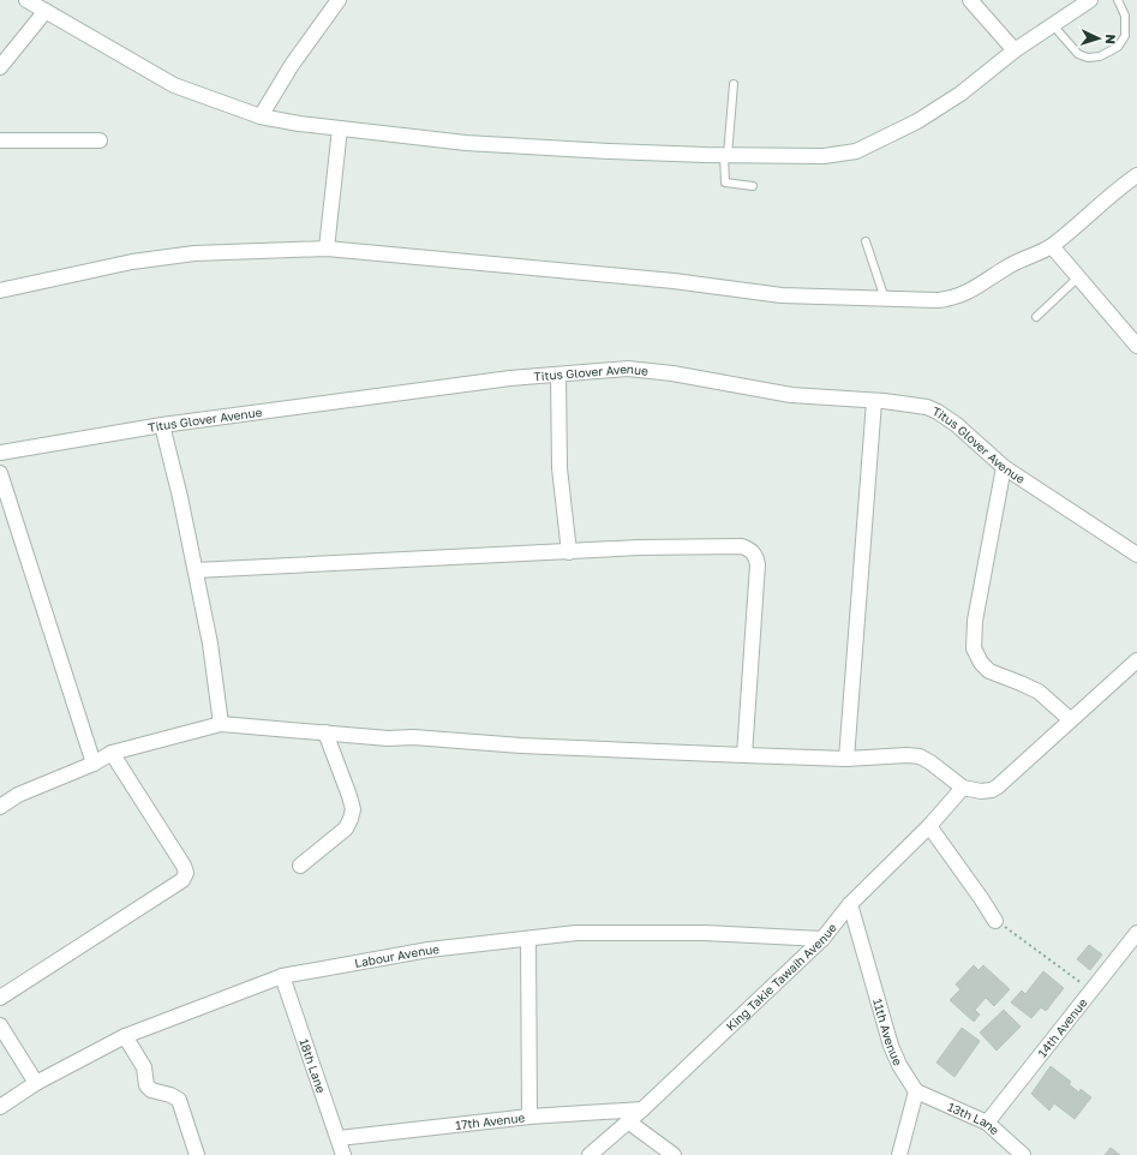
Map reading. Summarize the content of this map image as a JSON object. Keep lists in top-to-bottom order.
{
  "streets": {
    "street": [
      "Titus Glover Avenue",
      "Labour Avenue",
      "King Takie Tawaih Avenue",
      "14th Avenue",
      "11th Avenue",
      "18th Lane",
      "13th Lane",
      "17th Avenue"
    ]
  },
  "crossings": [
    ["Labour Avenue", "King Takie Tawaih Avenue"],
    ["Labour Avenue", "18th Lane"],
    ["King Takie Tawaih Avenue", "11th Avenue"],
    ["King Takie Tawaih Avenue", "17th Avenue"],
    ["14th Avenue", "13th Lane"],
    ["11th Avenue", "13th Lane"],
    ["18th Lane", "17th Avenue"]
  ],
  "north": "right"
}
